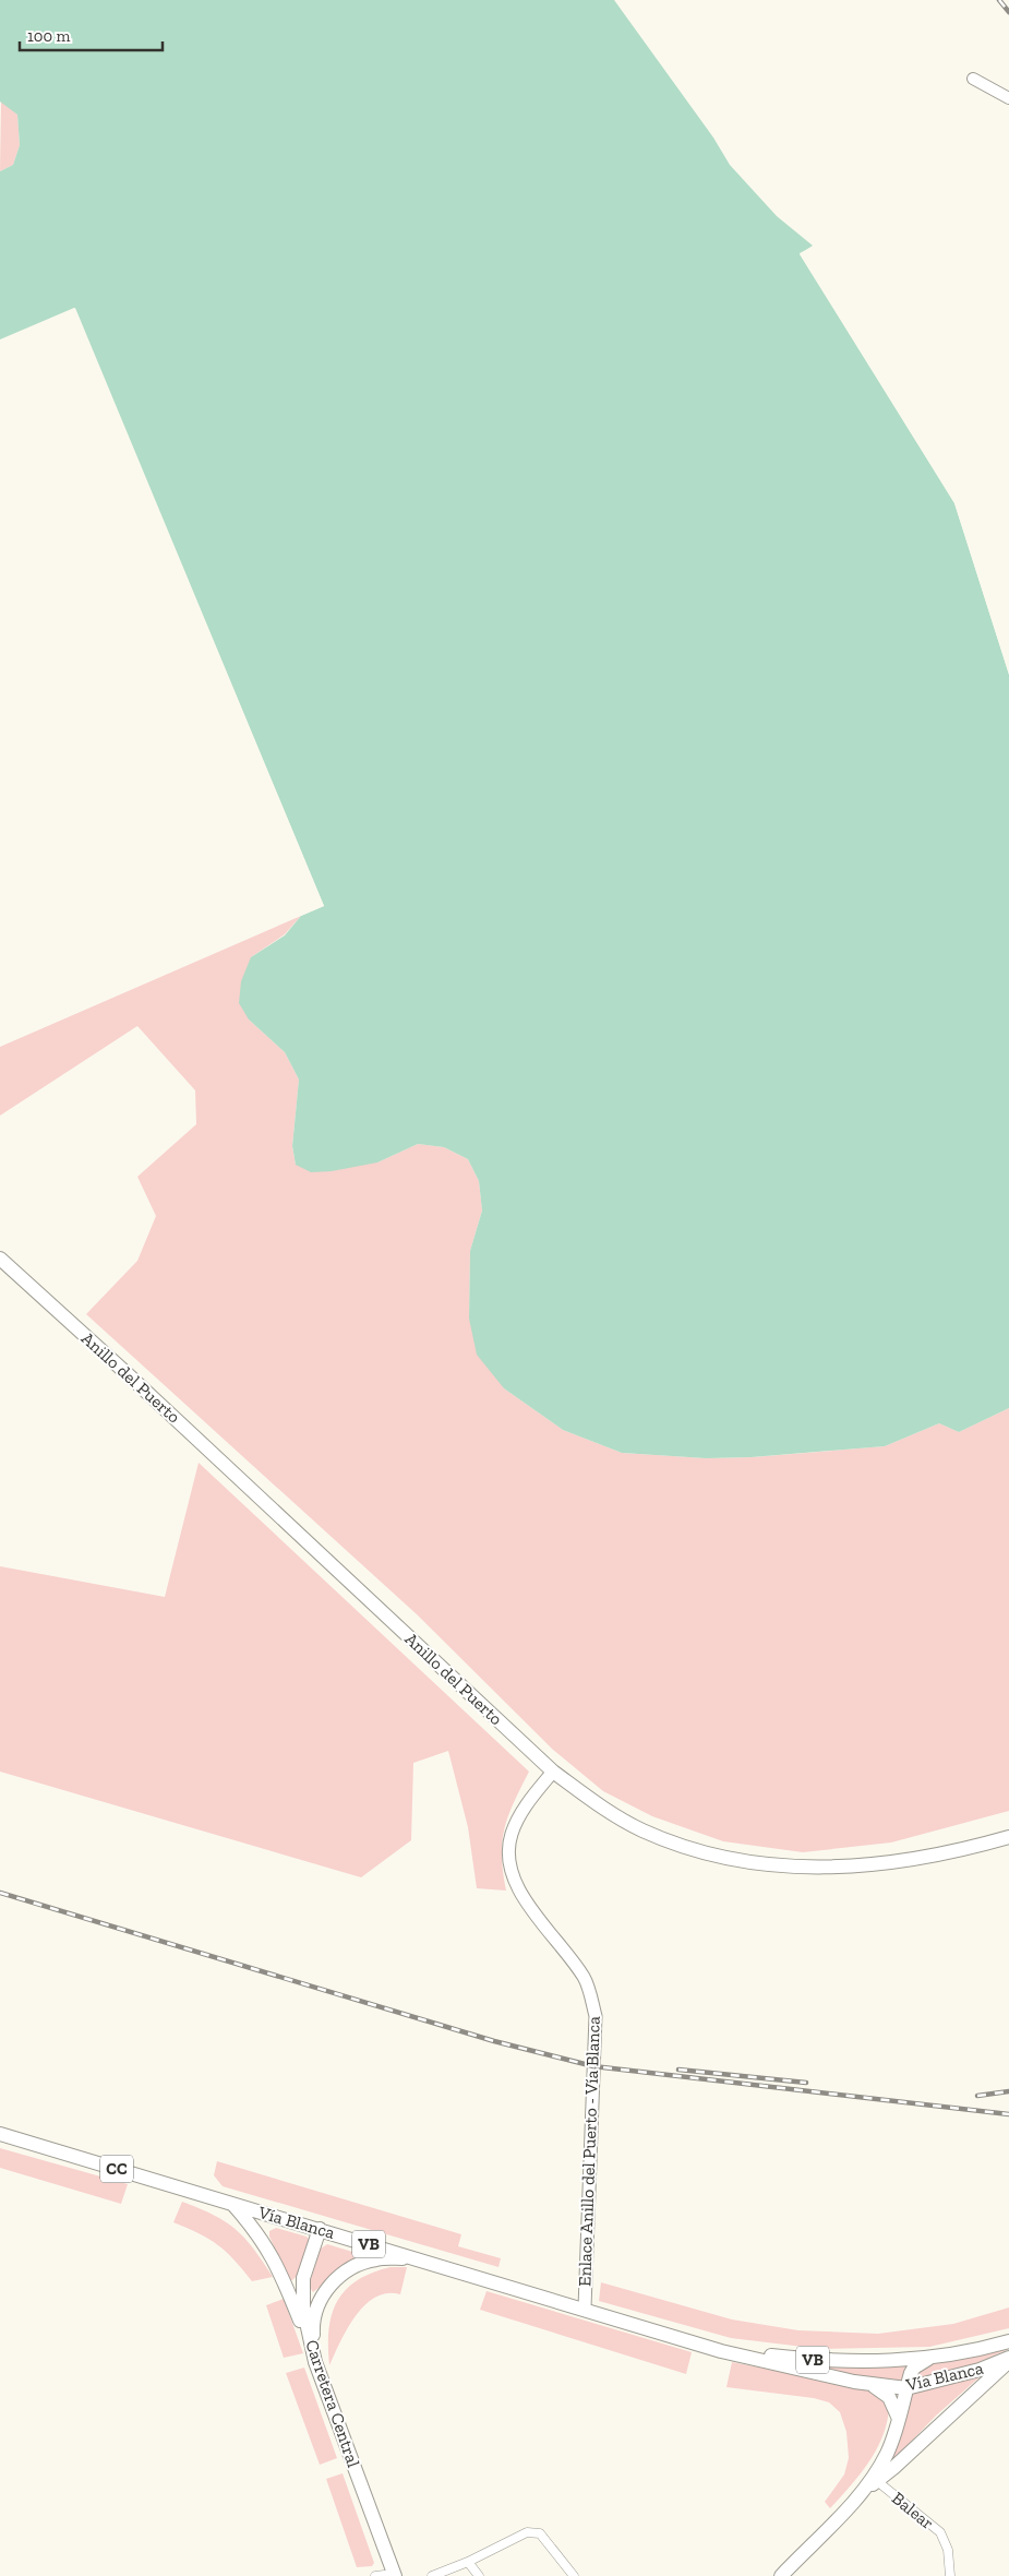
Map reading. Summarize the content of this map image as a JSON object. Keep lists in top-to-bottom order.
{
  "streets": {
    "main road": [
      "Anillo del Puerto",
      "Enlace Anillo del Puerto - Vía Blanca",
      "CC",
      "Vía Blanca",
      "VB",
      "Carretera Central"
    ],
    "street": ["Balear"]
  },
  "crossings": [
    ["Anillo del Puerto", "Enlace Anillo del Puerto - Vía Blanca"],
    ["Enlace Anillo del Puerto - Vía Blanca", "Vía Blanca"],
    ["Vía Blanca", "Carretera Central"]
  ],
  "scale_bar": "100 m"
}
